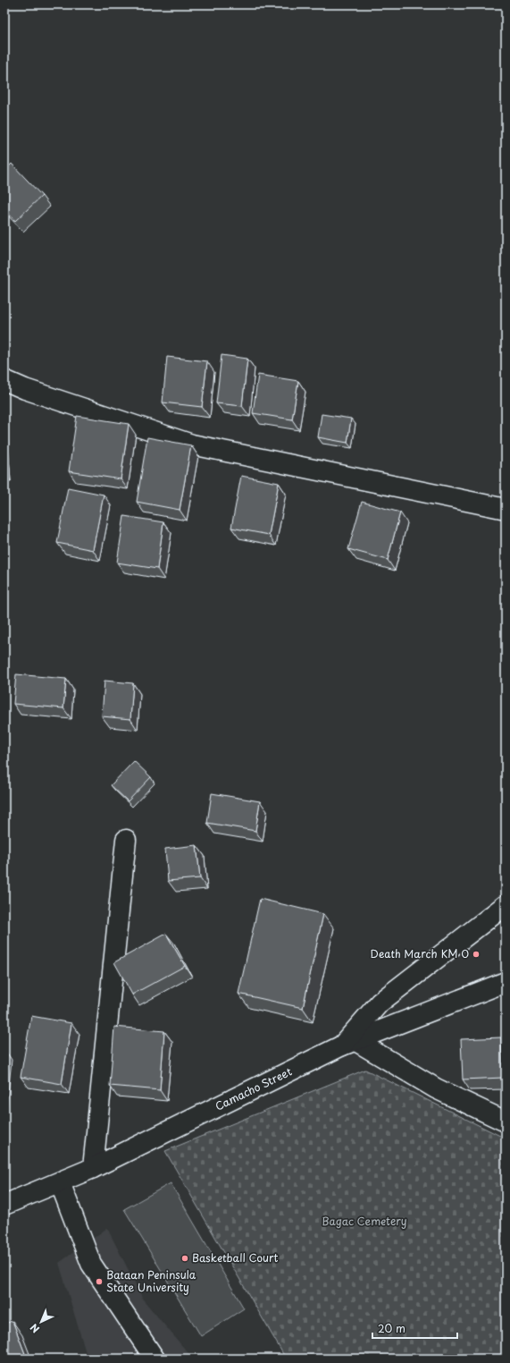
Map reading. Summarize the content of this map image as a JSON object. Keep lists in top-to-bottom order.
{
  "streets": {
    "street": ["Camacho Street"]
  },
  "parks": ["Bagac Cemetery"],
  "places": ["Death March KM 0", "Basketball Court", "Bataan Peninsula State University"],
  "scale_bar": "20 m",
  "north": "bottom left"
}
